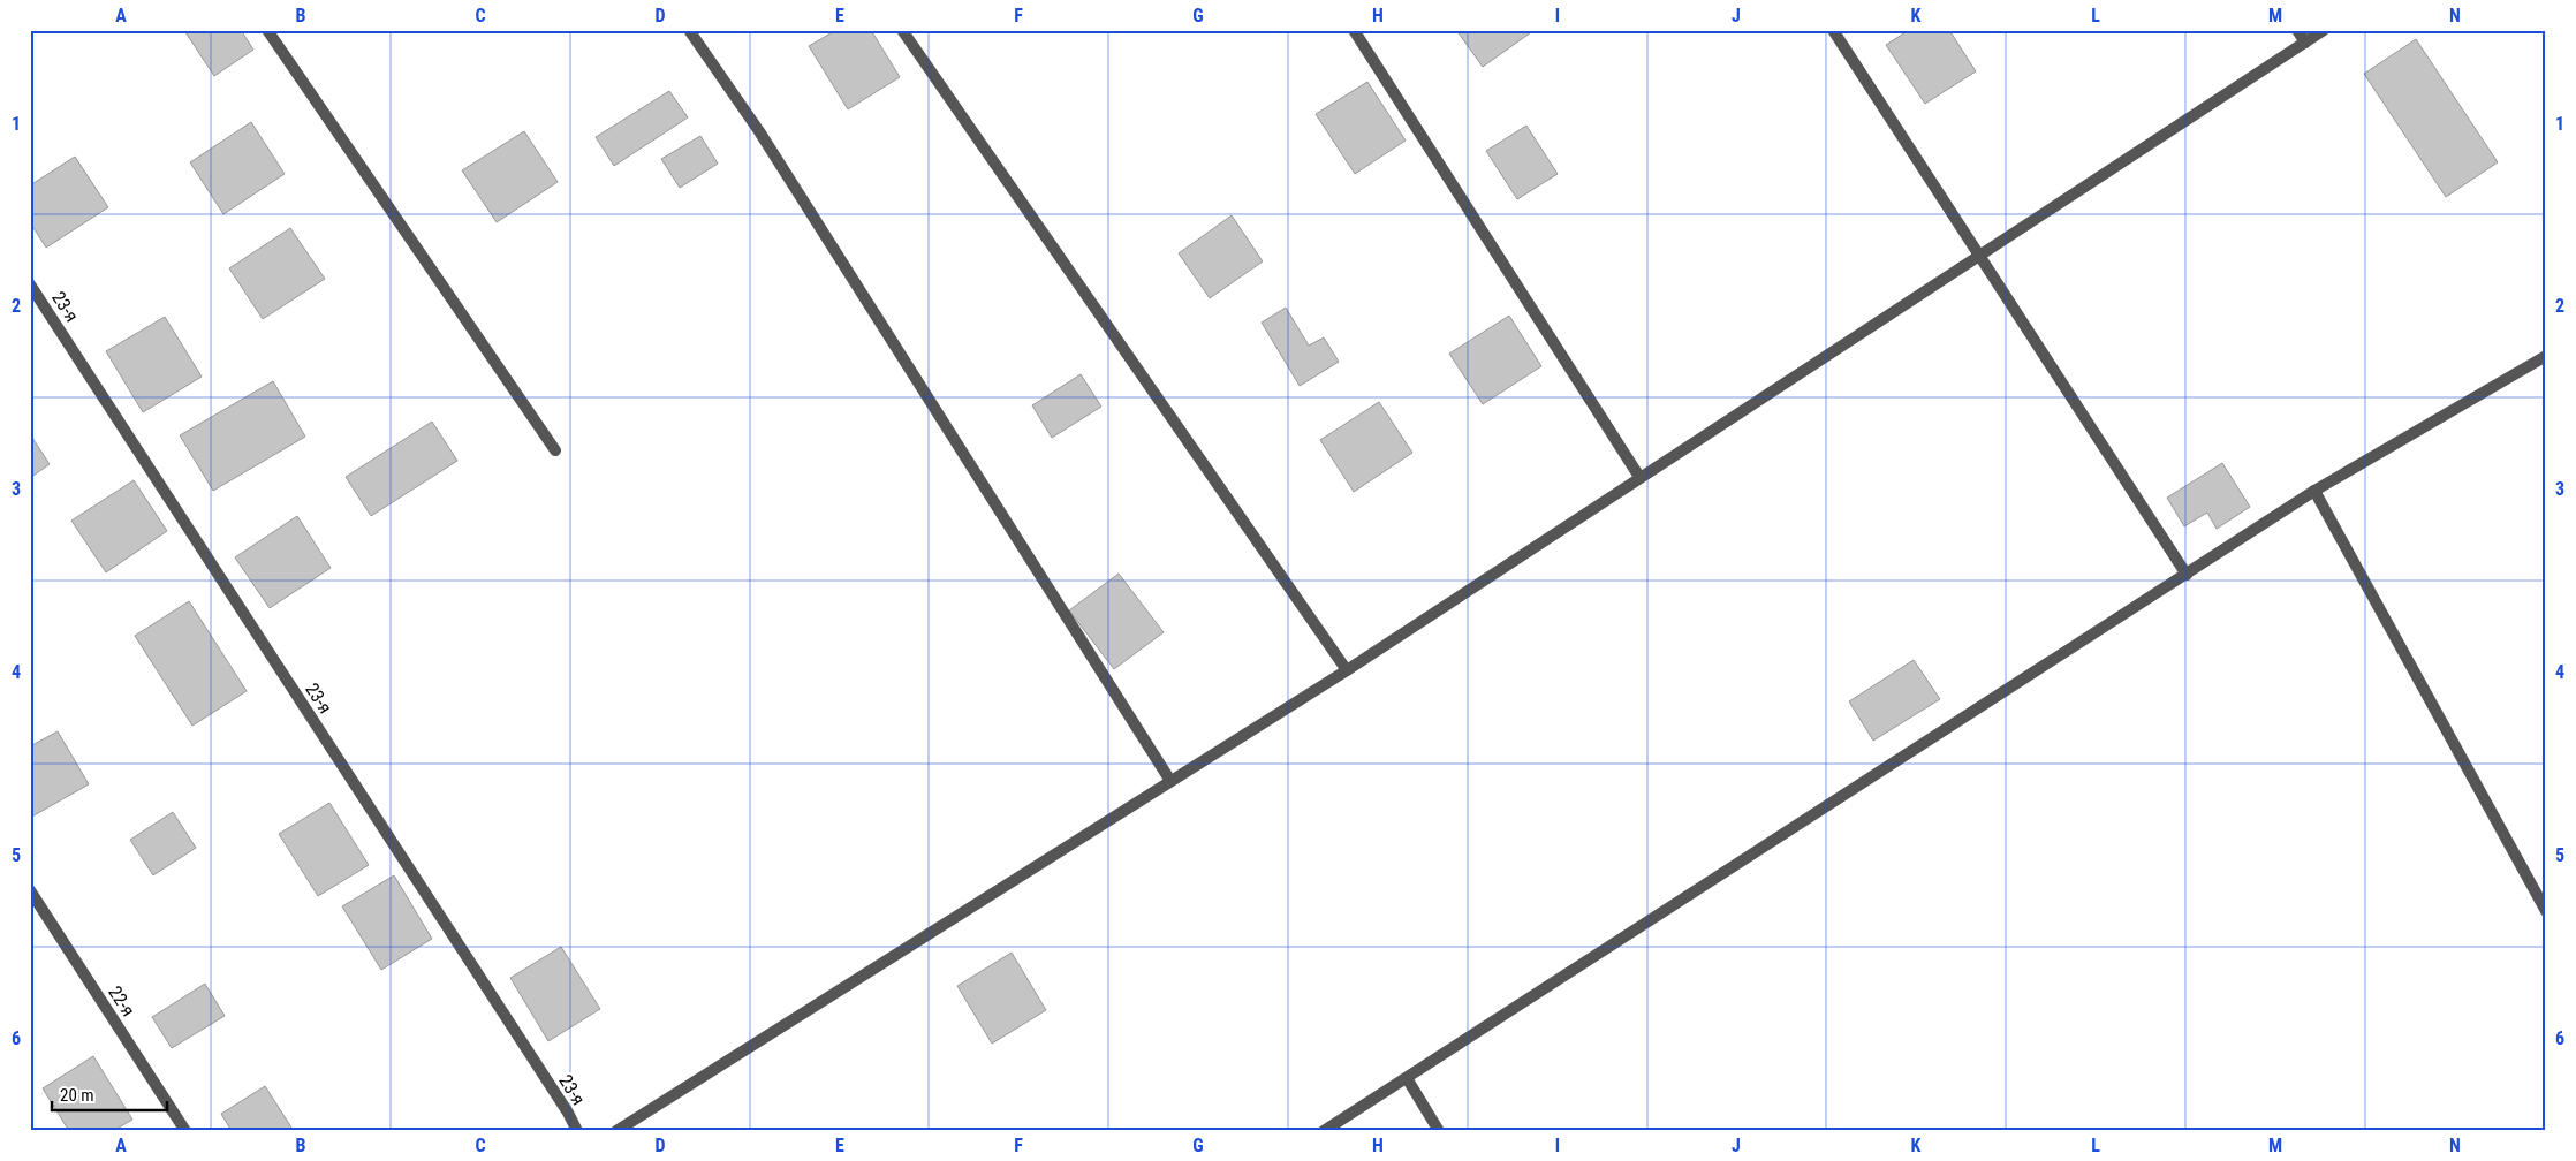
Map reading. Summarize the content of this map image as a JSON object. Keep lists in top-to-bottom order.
{
  "streets": {
    "street": ["23-я", "22-я"]
  },
  "scale_bar": "20 m",
  "grid": {
    "columns": [
      "A",
      "B",
      "C",
      "D",
      "E",
      "F",
      "G",
      "H",
      "I",
      "J",
      "K",
      "L",
      "M",
      "N"
    ],
    "rows": [
      "1",
      "2",
      "3",
      "4",
      "5",
      "6"
    ]
  }
}
